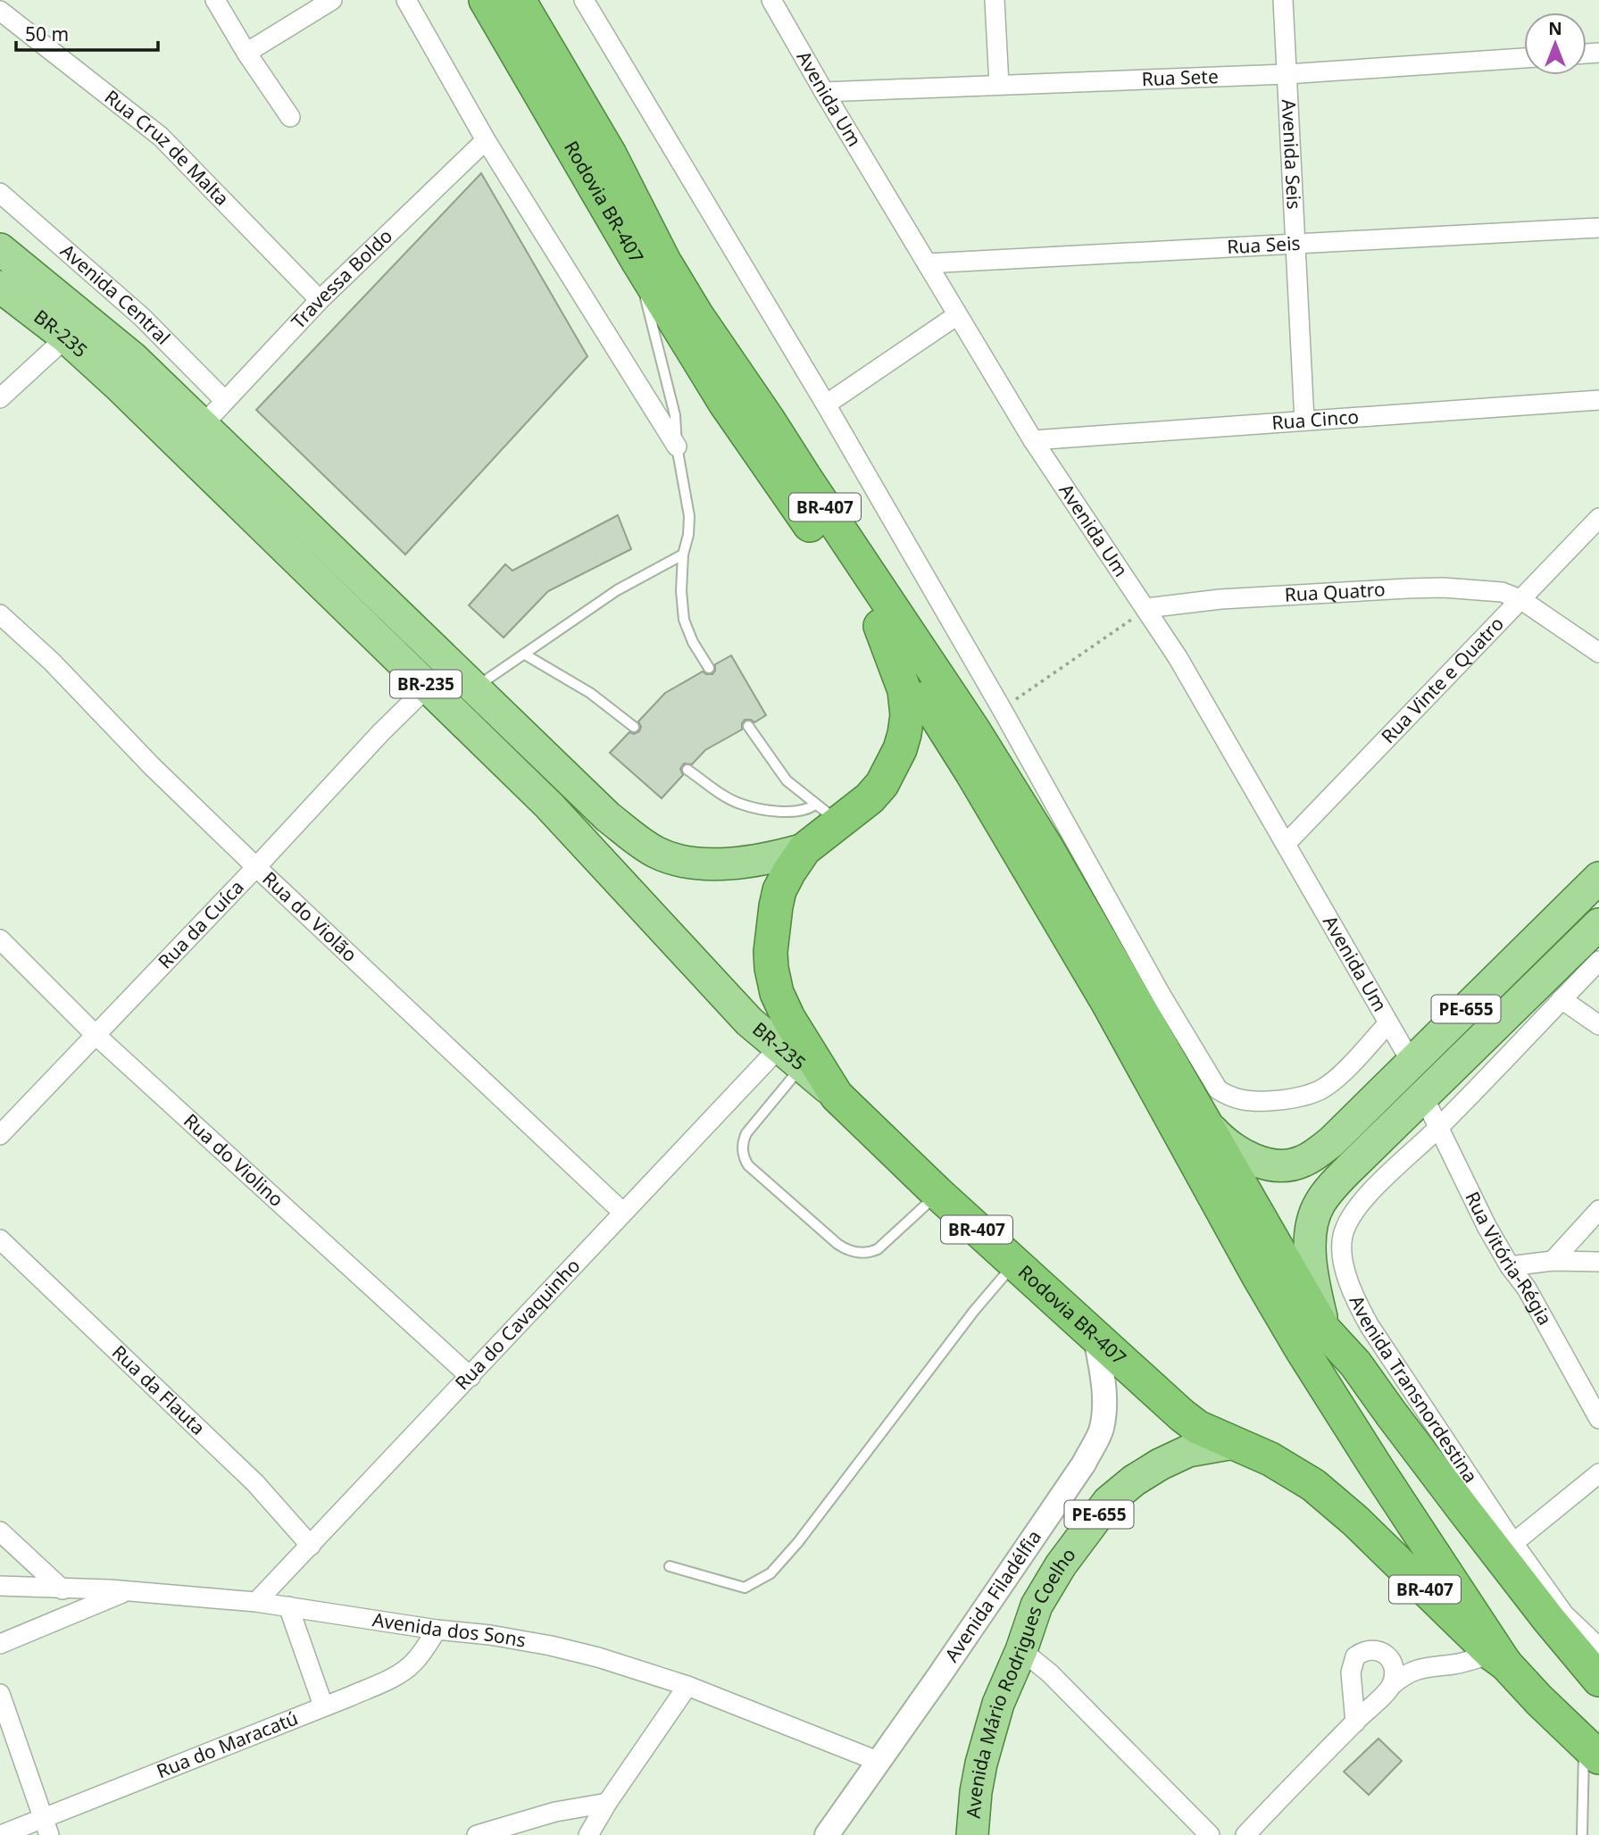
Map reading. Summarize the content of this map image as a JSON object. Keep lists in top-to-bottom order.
{
  "streets": {
    "highway": ["Rodovia BR-407", "BR-407"],
    "main road": ["BR-235", "PE-655", "Avenida Mário Rodrigues Coelho"],
    "street": [
      "Rua Sete",
      "Avenida Um",
      "Rua Cruz de Malta",
      "Avenida Seis",
      "Rua Seis",
      "Travessa Boldo",
      "Avenida Central",
      "Rua Cinco",
      "Rua Quatro",
      "Rua Vinte e Quatro",
      "Rua do Violão",
      "Rua da Cuíca",
      "Rua do Violino",
      "Rua Vitória-Régia",
      "Rua do Cavaquinho",
      "Rua da Flauta",
      "Avenida Transnordestina",
      "Avenida Filadélfia",
      "Avenida dos Sons",
      "Rua do Maracatú"
    ]
  },
  "crossings": [
    ["Rua Sete", "Avenida Um"],
    ["Rua Sete", "Avenida Seis"],
    ["Avenida Um", "Rua Seis"],
    ["Avenida Um", "Rua Cinco"],
    ["Avenida Um", "Rua Quatro"],
    ["Avenida Um", "Rua Vinte e Quatro"],
    ["Avenida Um", "PE-655"],
    ["Rua Cruz de Malta", "Travessa Boldo"],
    ["Avenida Seis", "Rua Seis"],
    ["Avenida Seis", "Rua Cinco"],
    ["Rodovia BR-407", "BR-235"],
    ["Rodovia BR-407", "BR-407"],
    ["Rodovia BR-407", "Avenida Filadélfia"],
    ["Rodovia BR-407", "Avenida Mário Rodrigues Coelho"],
    ["Travessa Boldo", "Avenida Central"],
    ["Travessa Boldo", "BR-235"],
    ["BR-235", "Rua da Cuíca"],
    ["BR-235", "Rua do Cavaquinho"],
    ["BR-407", "PE-655"],
    ["BR-407", "Avenida Mário Rodrigues Coelho"],
    ["Rua Quatro", "Rua Vinte e Quatro"],
    ["Rua do Violão", "Rua da Cuíca"],
    ["Rua do Violão", "Rua do Cavaquinho"],
    ["Rua da Cuíca", "Rua do Violino"],
    ["PE-655", "Rua Vitória-Régia"],
    ["Rua do Violino", "Rua do Cavaquinho"],
    ["Rua Vitória-Régia", "Avenida Transnordestina"],
    ["Rua do Cavaquinho", "Rua da Flauta"],
    ["Rua do Cavaquinho", "Avenida dos Sons"],
    ["Avenida Filadélfia", "Avenida dos Sons"],
    ["Avenida dos Sons", "Rua do Maracatú"]
  ],
  "scale_bar": "50 m",
  "north": "top"
}
